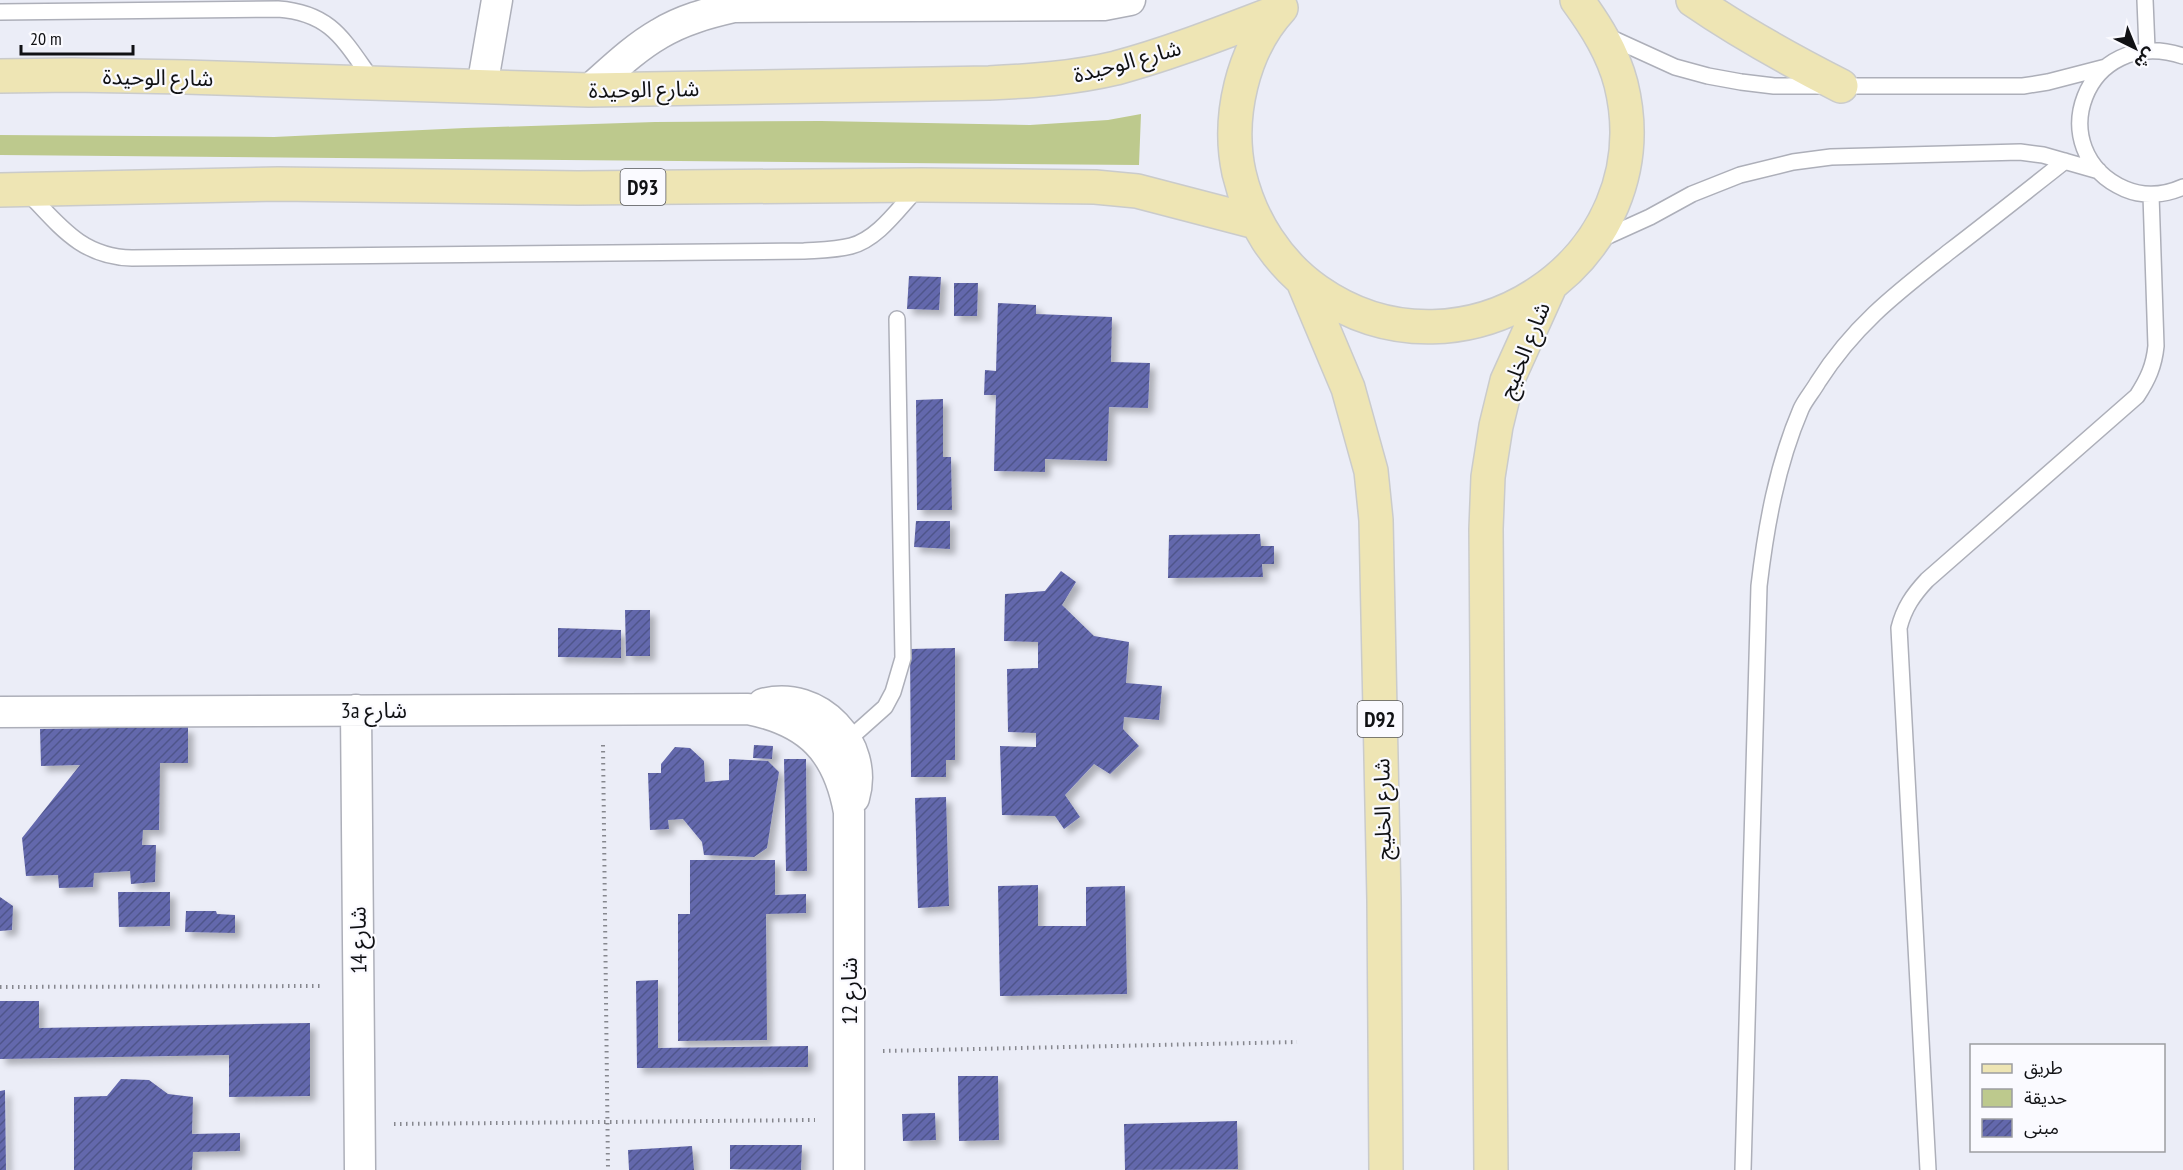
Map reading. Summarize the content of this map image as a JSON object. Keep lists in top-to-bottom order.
{
  "streets": {
    "main road": [
      "شارع الوحيدة",
      "D93",
      "شارع الخليج",
      "D92"
    ],
    "street": ["3a شارع", "شارع 14", "شارع 12"]
  },
  "crossings": [
    ["3a شارع", "شارع 14"],
    ["3a شارع", "شارع 12"]
  ],
  "legend": ["طريق", "حديقة", "مبنى"],
  "scale_bar": "20 m",
  "north": "bottom right"
}
